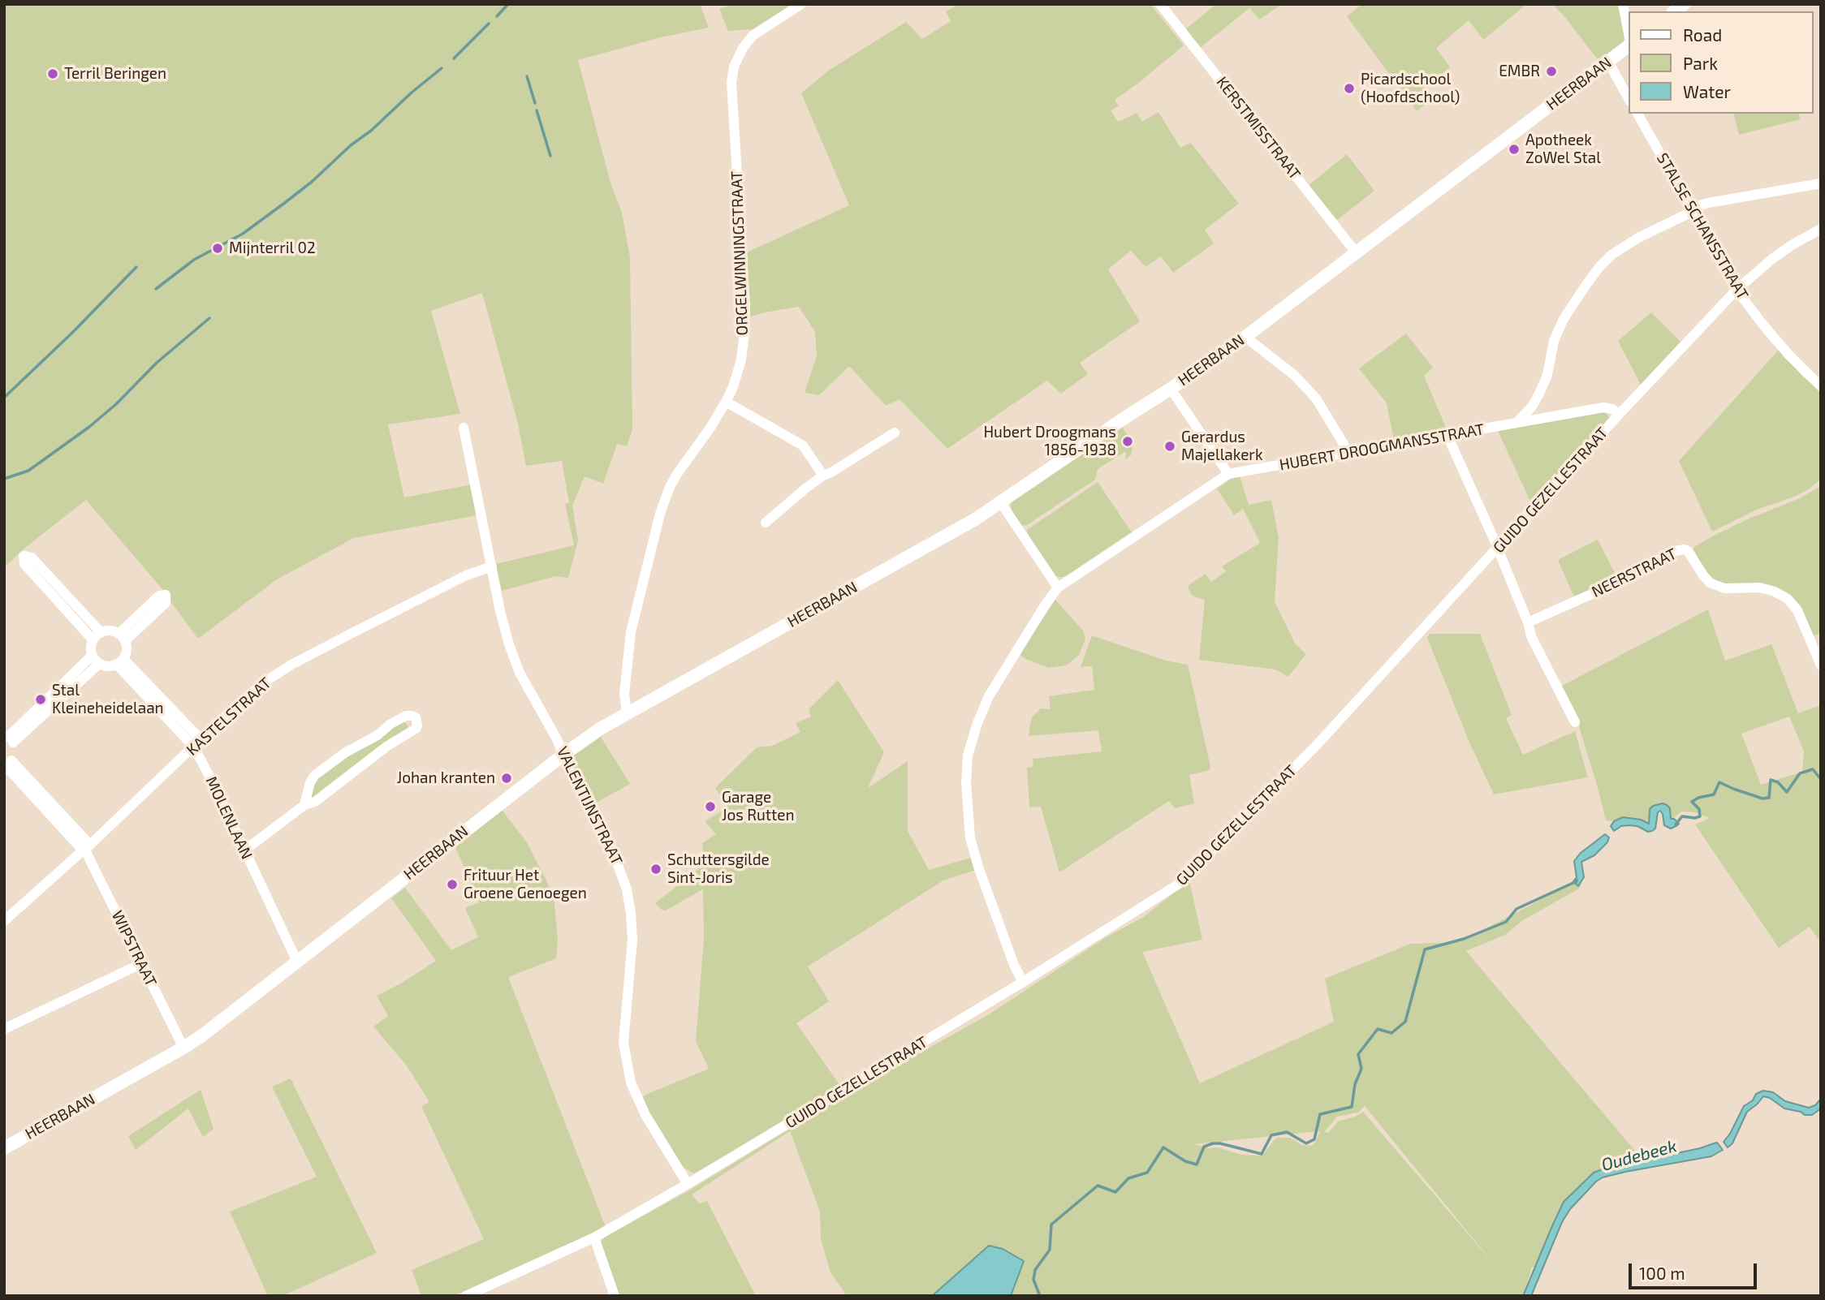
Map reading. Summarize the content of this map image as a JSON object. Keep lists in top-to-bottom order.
{
  "streets": {
    "street": [
      "HEERBAAN",
      "KERSTMISSTRAAT",
      "STALSE SCHANSSTRAAT",
      "ORGELWINNINGSTRAAT",
      "HUBERT DROOGMANSSTRAAT",
      "GUIDO GEZELLESTRAAT",
      "NEERSTRAAT",
      "KASTELSTRAAT",
      "VALENTIJNSTRAAT",
      "MOLENLAAN",
      "WIPSTRAAT"
    ]
  },
  "crossings": [
    ["HEERBAAN", "KERSTMISSTRAAT"],
    ["HEERBAAN", "ORGELWINNINGSTRAAT"],
    ["HEERBAAN", "VALENTIJNSTRAAT"],
    ["HEERBAAN", "MOLENLAAN"],
    ["HEERBAAN", "WIPSTRAAT"],
    ["STALSE SCHANSSTRAAT", "GUIDO GEZELLESTRAAT"],
    ["HUBERT DROOGMANSSTRAAT", "GUIDO GEZELLESTRAAT"],
    ["GUIDO GEZELLESTRAAT", "VALENTIJNSTRAAT"],
    ["KASTELSTRAAT", "VALENTIJNSTRAAT"],
    ["KASTELSTRAAT", "MOLENLAAN"],
    ["KASTELSTRAAT", "WIPSTRAAT"]
  ],
  "water": ["Oudebeek"],
  "places": [
    "EMBR",
    "Terril Beringen",
    "Picardschool (Hoofdschool)",
    "Apotheek ZoWel Stal",
    "Mijnterril 02",
    "Hubert Droogmans 1856-1938",
    "Gerardus Majellakerk",
    "Stal Kleineheidelaan",
    "Johan kranten",
    "Garage Jos Rutten",
    "Schuttersgilde Sint-Joris",
    "Frituur Het Groene Genoegen"
  ],
  "legend": ["Road", "Park", "Water"],
  "scale_bar": "100 m"
}
